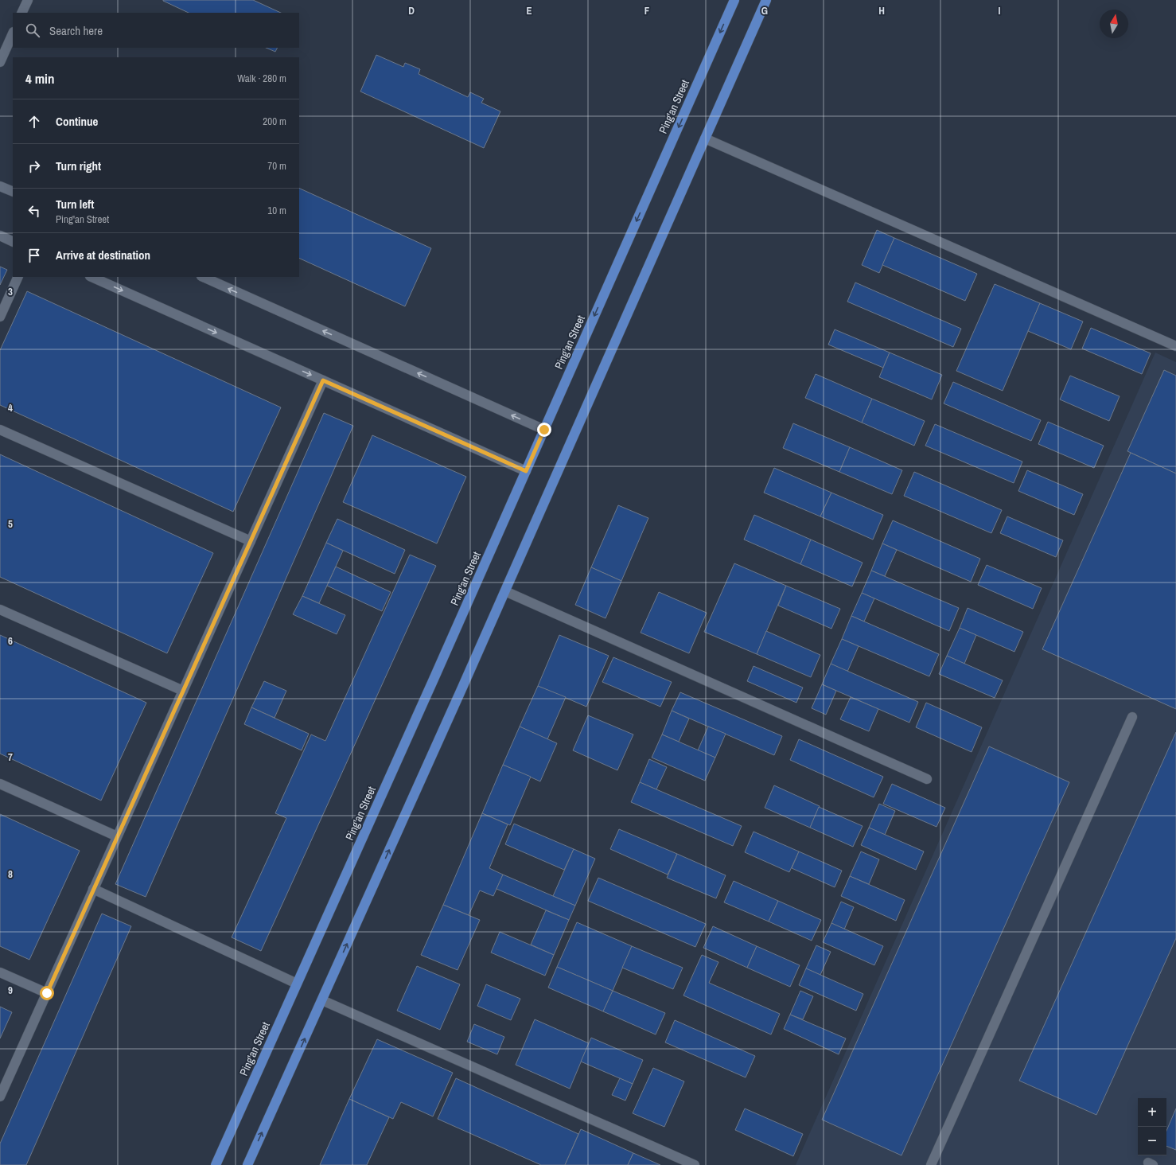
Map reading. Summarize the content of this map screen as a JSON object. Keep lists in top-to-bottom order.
{
  "streets": {
    "main road": ["Ping'an Street"]
  },
  "north": "top",
  "page": {
    "search": "Search here",
    "heading": ["4 min", "Walk · 280 m"],
    "list": [
      ["Continue", "200 m"],
      ["Turn right", "70 m"],
      ["Turn left", "Ping'an Street", "10 m"],
      "Arrive at destination"
    ],
    "map_buttons": ["+", "−"]
  },
  "grid": {
    "columns": [
      "D",
      "E",
      "F",
      "G",
      "H",
      "I"
    ],
    "rows": [
      "3",
      "4",
      "5",
      "6",
      "7",
      "8",
      "9"
    ]
  }
}
